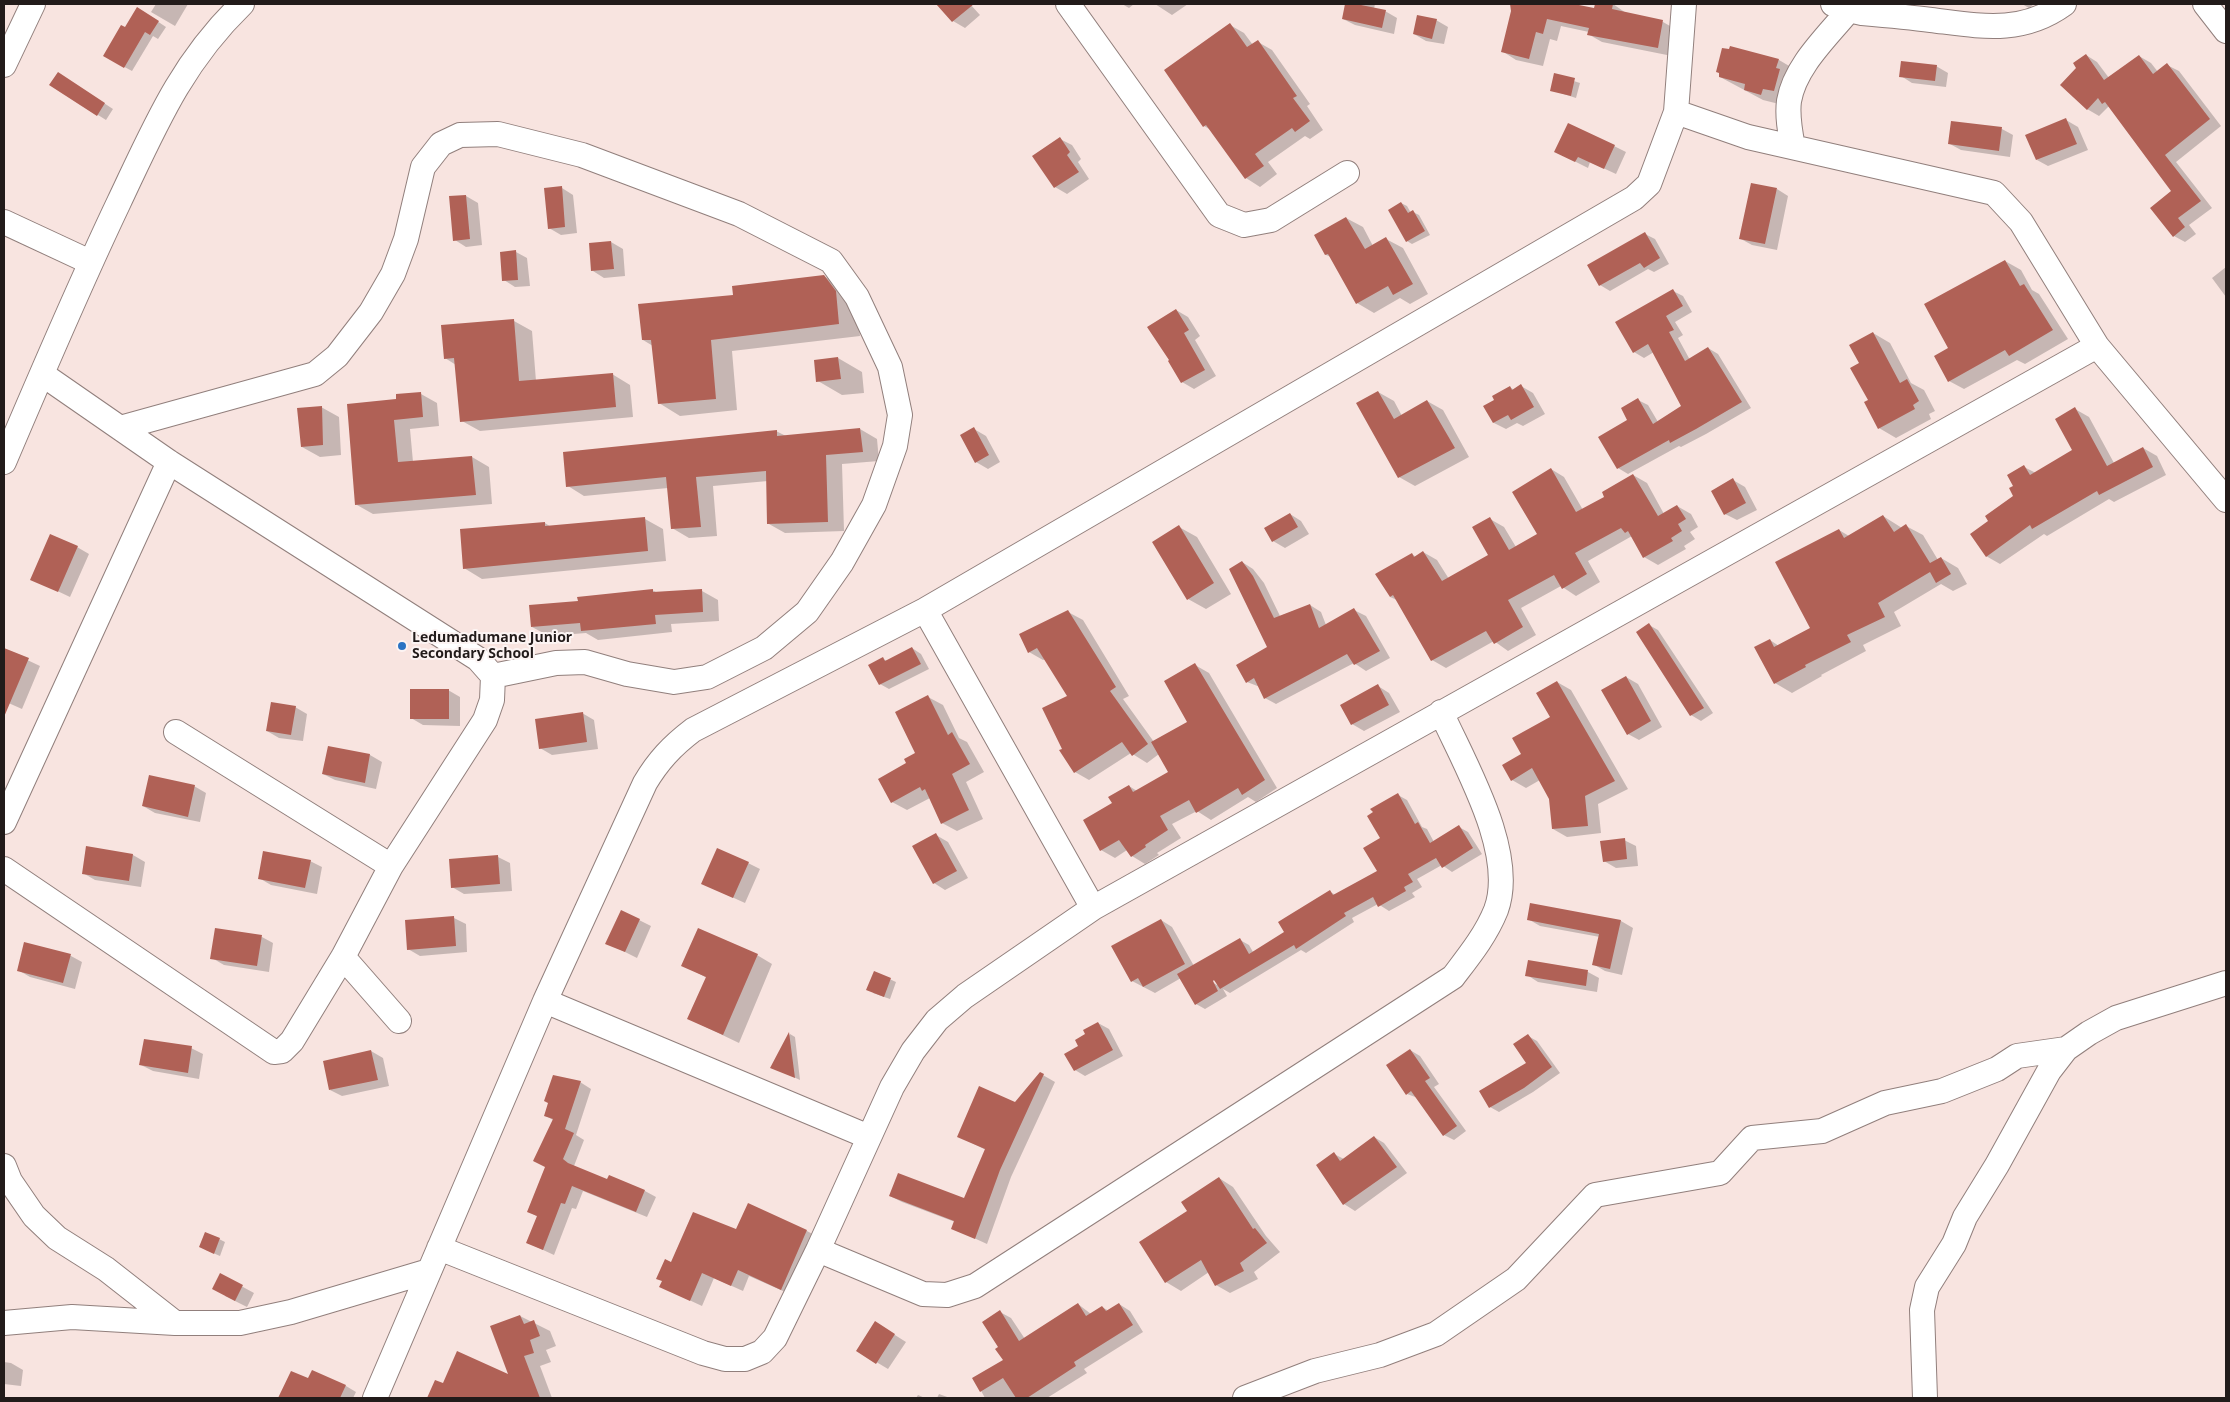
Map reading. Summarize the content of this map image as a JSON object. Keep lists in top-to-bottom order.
{
  "places": ["Ledumadumane Junior Secondary School"]
}
